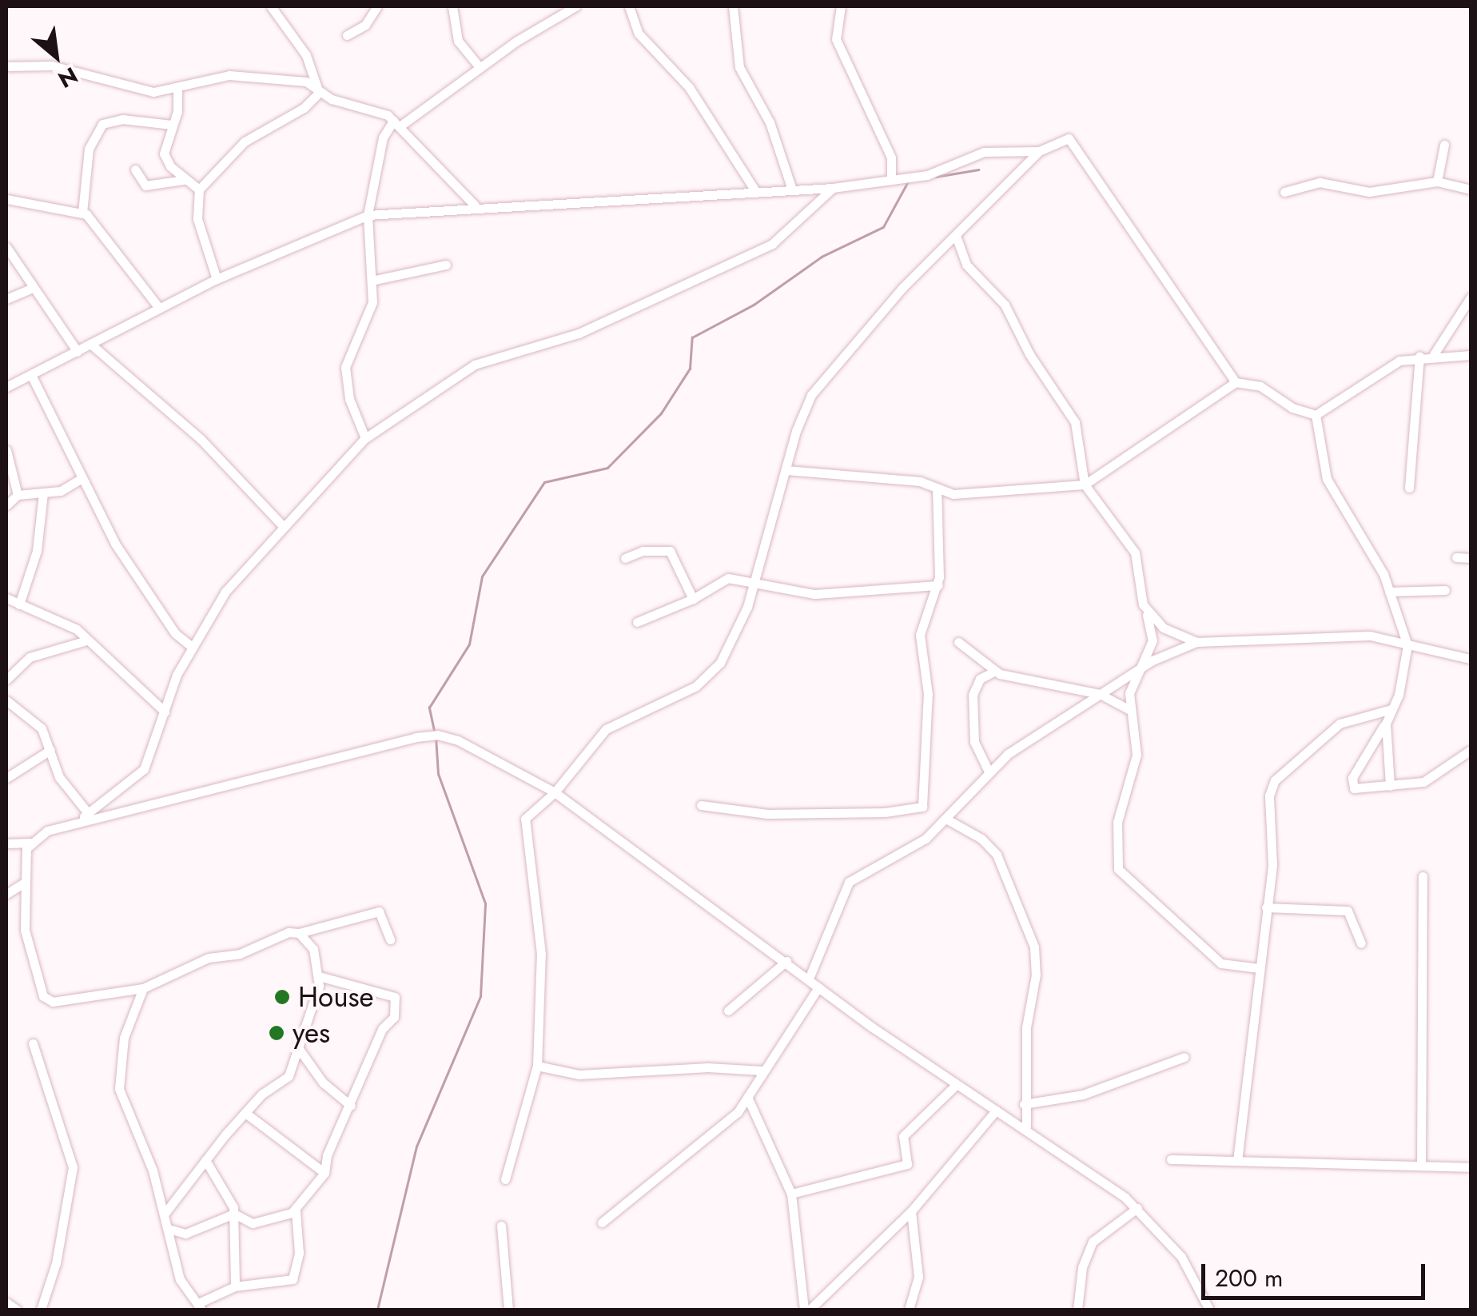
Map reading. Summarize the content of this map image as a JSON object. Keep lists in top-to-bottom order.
{
  "places": ["House", "yes"],
  "scale_bar": "200 m",
  "north": "bottom right"
}
